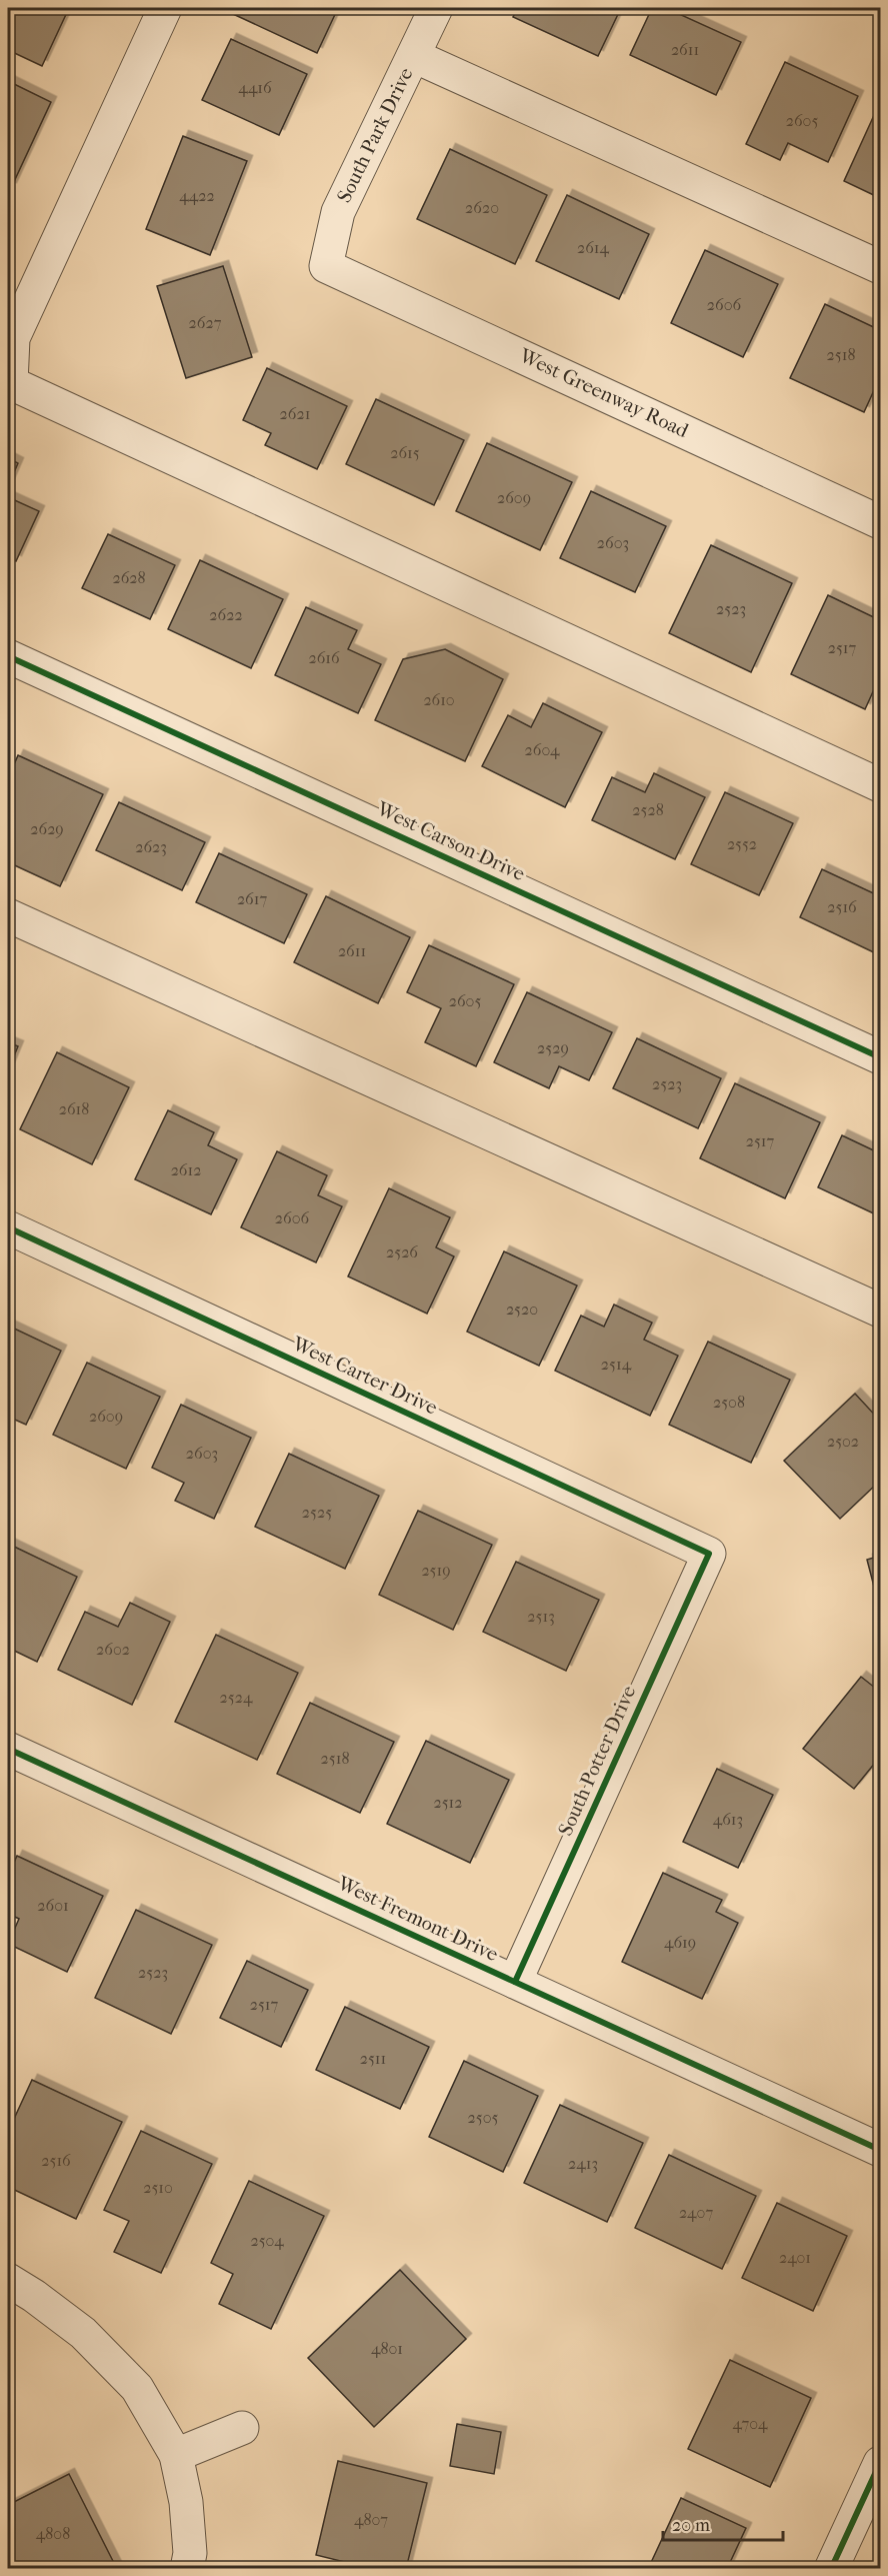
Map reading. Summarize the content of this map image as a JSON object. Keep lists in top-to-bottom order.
{
  "streets": {
    "street": [
      "South Park Drive",
      "West Greenway Road",
      "West Carson Drive",
      "West Carter Drive",
      "South Potter Drive",
      "West Fremont Drive"
    ]
  },
  "crossings": [
    ["South Park Drive", "West Greenway Road"],
    ["West Carter Drive", "South Potter Drive"],
    ["South Potter Drive", "West Fremont Drive"]
  ],
  "house_numbers": [
    "2611",
    "4416",
    "2605",
    "4422",
    "2620",
    "2614",
    "2606",
    "2627",
    "2518",
    "2621",
    "2615",
    "2609",
    "2603",
    "2628",
    "2523",
    "2622",
    "2517",
    "2616",
    "2610",
    "2604",
    "2528",
    "2629",
    "2552",
    "2623",
    "2617",
    "2516",
    "2611",
    "2605",
    "2529",
    "2523",
    "2618",
    "2517",
    "2612",
    "2606",
    "2526",
    "2520",
    "2514",
    "2508",
    "2609",
    "2502",
    "2603",
    "2525",
    "2519",
    "2513",
    "2602",
    "2524",
    "2518",
    "2512",
    "4613",
    "2601",
    "4619",
    "2523",
    "2517",
    "2511",
    "2505",
    "2516",
    "2413",
    "2510",
    "2407",
    "2504",
    "2401",
    "4801",
    "4704",
    "4807",
    "4808"
  ],
  "scale_bar": "20 m"
}
